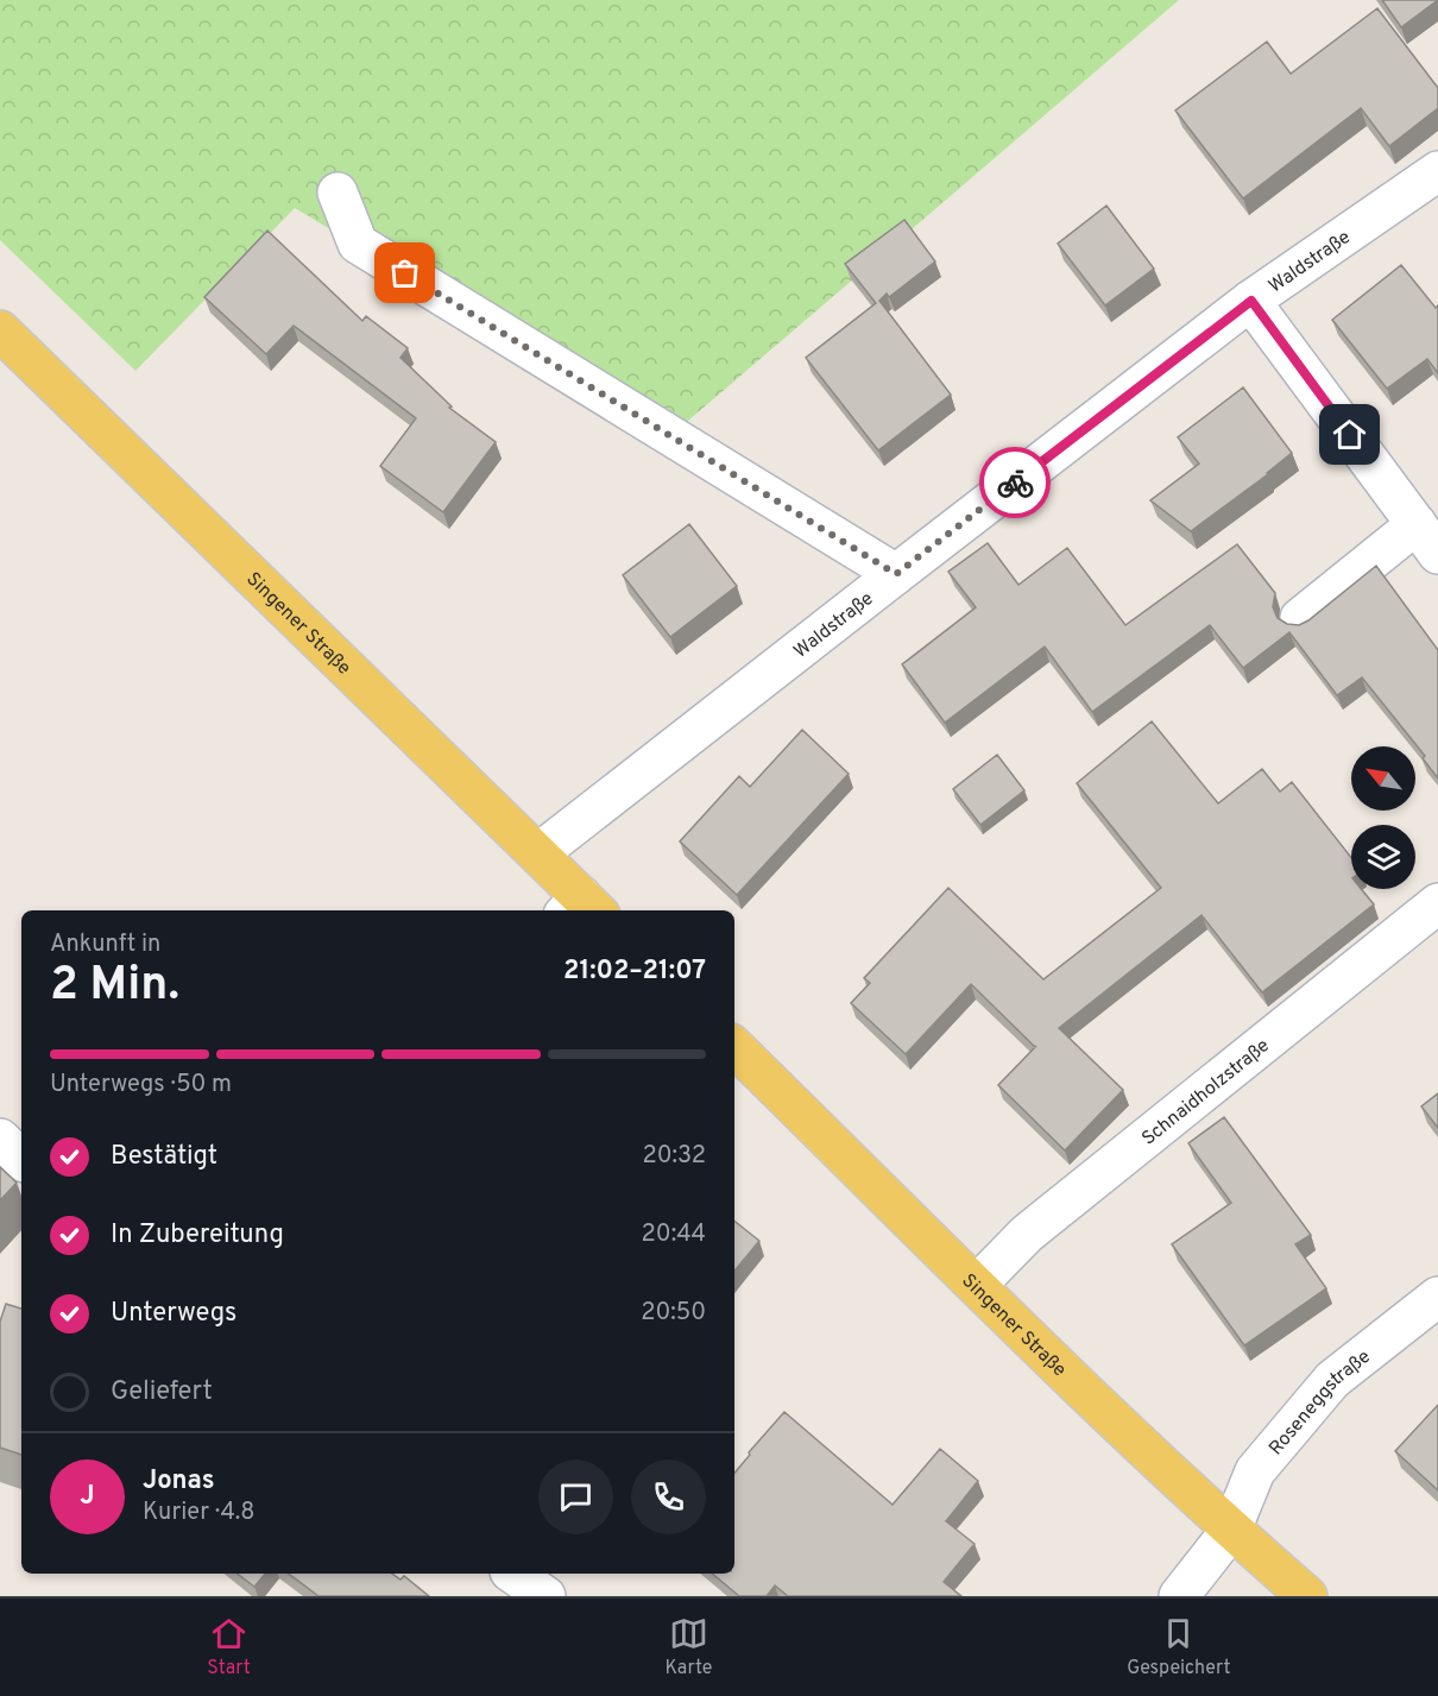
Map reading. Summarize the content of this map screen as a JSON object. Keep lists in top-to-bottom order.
{
  "streets": {
    "main road": ["Singener Straße"],
    "street": ["Waldstraße", "Schnaidholzstraße", "Roseneggstraße"]
  },
  "crossings": [
    ["Waldstraße", "Singener Straße"],
    ["Singener Straße", "Schnaidholzstraße"],
    ["Singener Straße", "Roseneggstraße"]
  ],
  "north": "top left",
  "page": {
    "heading": ["2 Min.", "Ankunft in", "21:02–21:07"],
    "panel": ["Jonas", "Kurier · 4.8"],
    "bar": "Unterwegs · 50 m",
    "list": [
      ["Bestätigt", "20:32"],
      ["In Zubereitung", "20:44"],
      ["Unterwegs", "20:50"],
      "Geliefert"
    ],
    "round": "J",
    "tabs": ["Start", "Karte", "Gespeichert"]
  }
}
